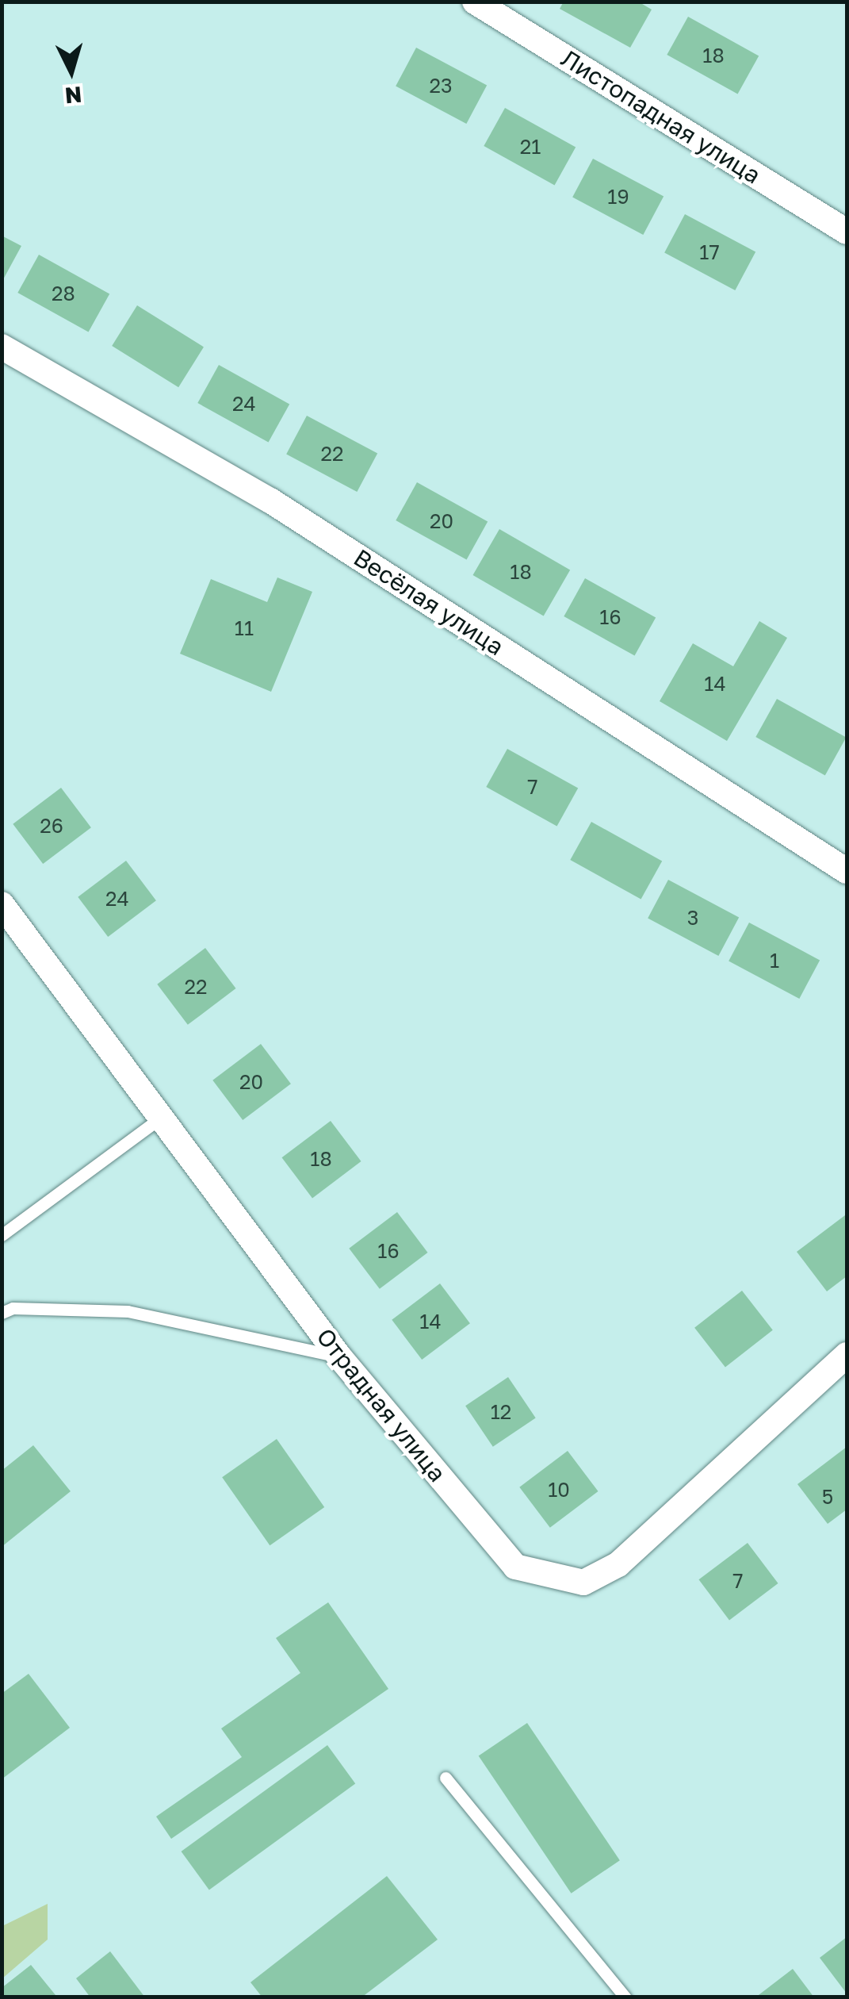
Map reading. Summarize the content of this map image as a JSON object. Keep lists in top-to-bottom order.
{
  "streets": {
    "street": ["Листопадная улица", "Весёлая улица", "Отрадная улица"]
  },
  "house_numbers": [
    "18",
    "23",
    "21",
    "19",
    "17",
    "28",
    "24",
    "22",
    "20",
    "18",
    "16",
    "11",
    "14",
    "7",
    "26",
    "24",
    "3",
    "1",
    "22",
    "20",
    "18",
    "16",
    "14",
    "12",
    "10",
    "5",
    "7"
  ],
  "north": "bottom"
}
